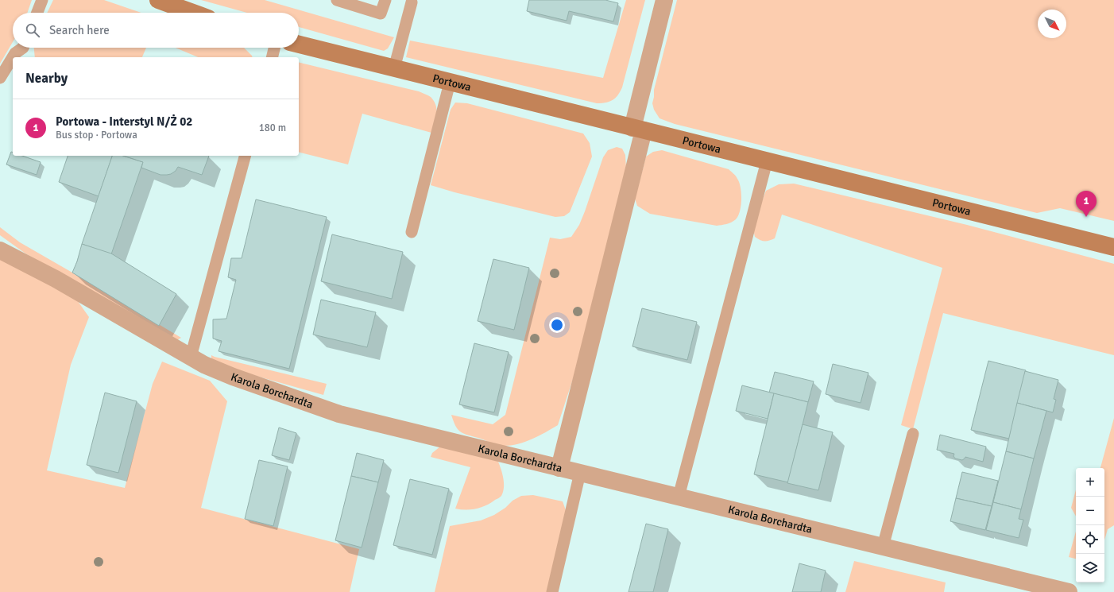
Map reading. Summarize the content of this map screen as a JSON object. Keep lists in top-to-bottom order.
{
  "streets": {
    "main road": ["Portowa"],
    "street": ["Karola Borchardta"]
  },
  "north": "bottom right",
  "page": {
    "search": "Search here",
    "heading": "Nearby",
    "list": [
      {
        "mark": "1",
        "name": "Portowa - Interstyl N/Ż 02",
        "note": "Bus stop · Portowa",
        "value": "180 m"
      }
    ],
    "pins": "1",
    "map_buttons": ["+", "−"]
  }
}
